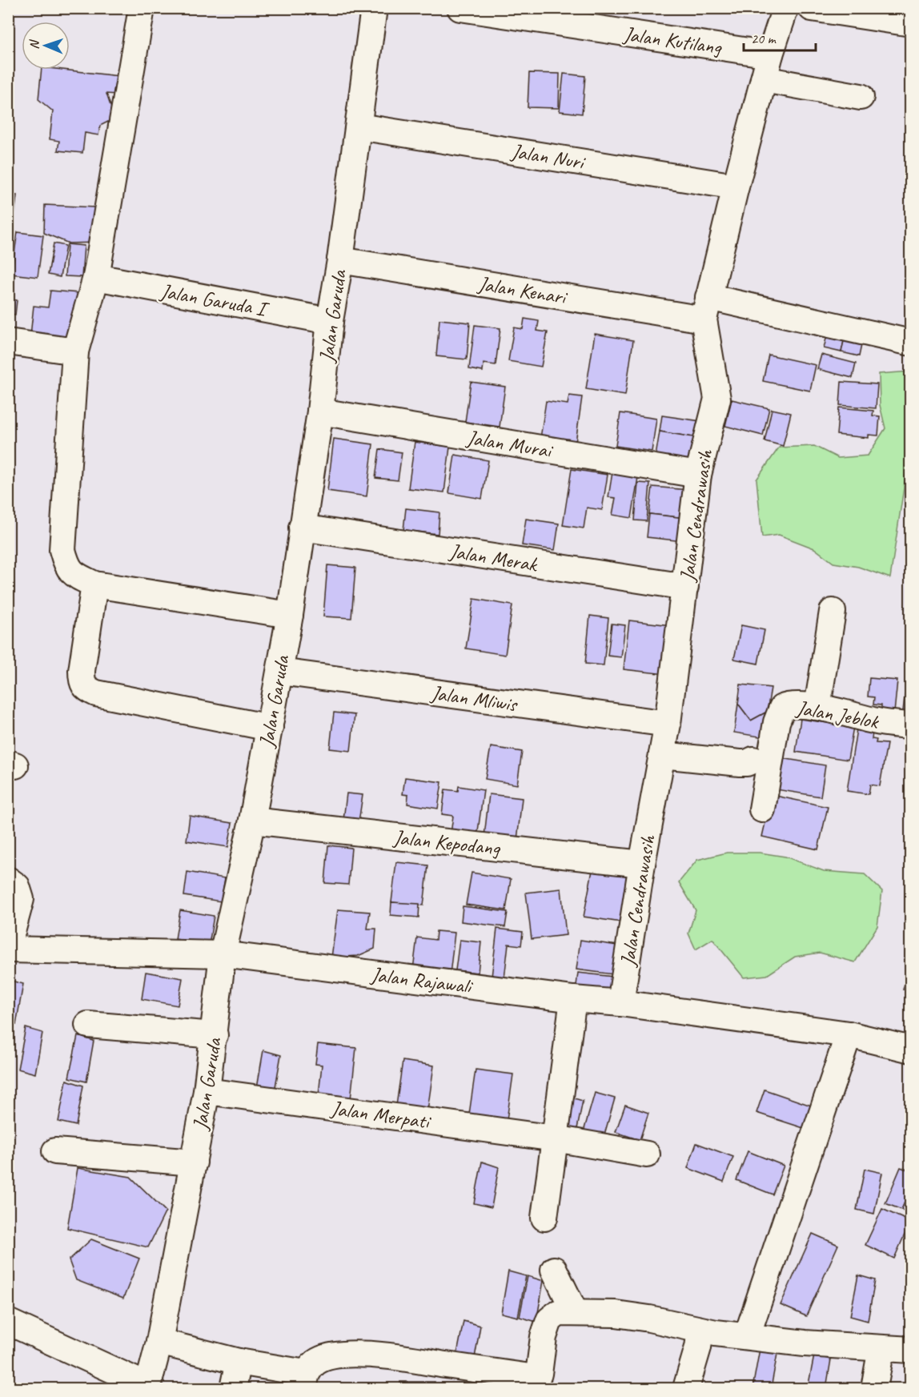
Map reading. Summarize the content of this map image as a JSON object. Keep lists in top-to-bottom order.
{
  "streets": {
    "street": [
      "Jalan Kutilang",
      "Jalan Nuri",
      "Jalan Kenari",
      "Jalan Garuda I",
      "Jalan Garuda",
      "Jalan Murai",
      "Jalan Cendrawasih",
      "Jalan Merak",
      "Jalan Mliwis",
      "Jalan Jeblok",
      "Jalan Kepodang",
      "Jalan Rajawali",
      "Jalan Merpati"
    ]
  },
  "crossings": [
    ["Jalan Kutilang", "Jalan Cendrawasih"],
    ["Jalan Nuri", "Jalan Garuda"],
    ["Jalan Nuri", "Jalan Cendrawasih"],
    ["Jalan Kenari", "Jalan Garuda"],
    ["Jalan Kenari", "Jalan Cendrawasih"],
    ["Jalan Garuda I", "Jalan Garuda"],
    ["Jalan Garuda", "Jalan Murai"],
    ["Jalan Garuda", "Jalan Merak"],
    ["Jalan Garuda", "Jalan Mliwis"],
    ["Jalan Garuda", "Jalan Kepodang"],
    ["Jalan Garuda", "Jalan Rajawali"],
    ["Jalan Garuda", "Jalan Merpati"],
    ["Jalan Murai", "Jalan Cendrawasih"],
    ["Jalan Cendrawasih", "Jalan Merak"],
    ["Jalan Cendrawasih", "Jalan Mliwis"],
    ["Jalan Cendrawasih", "Jalan Kepodang"],
    ["Jalan Cendrawasih", "Jalan Rajawali"]
  ],
  "scale_bar": "20 m",
  "north": "left"
}
